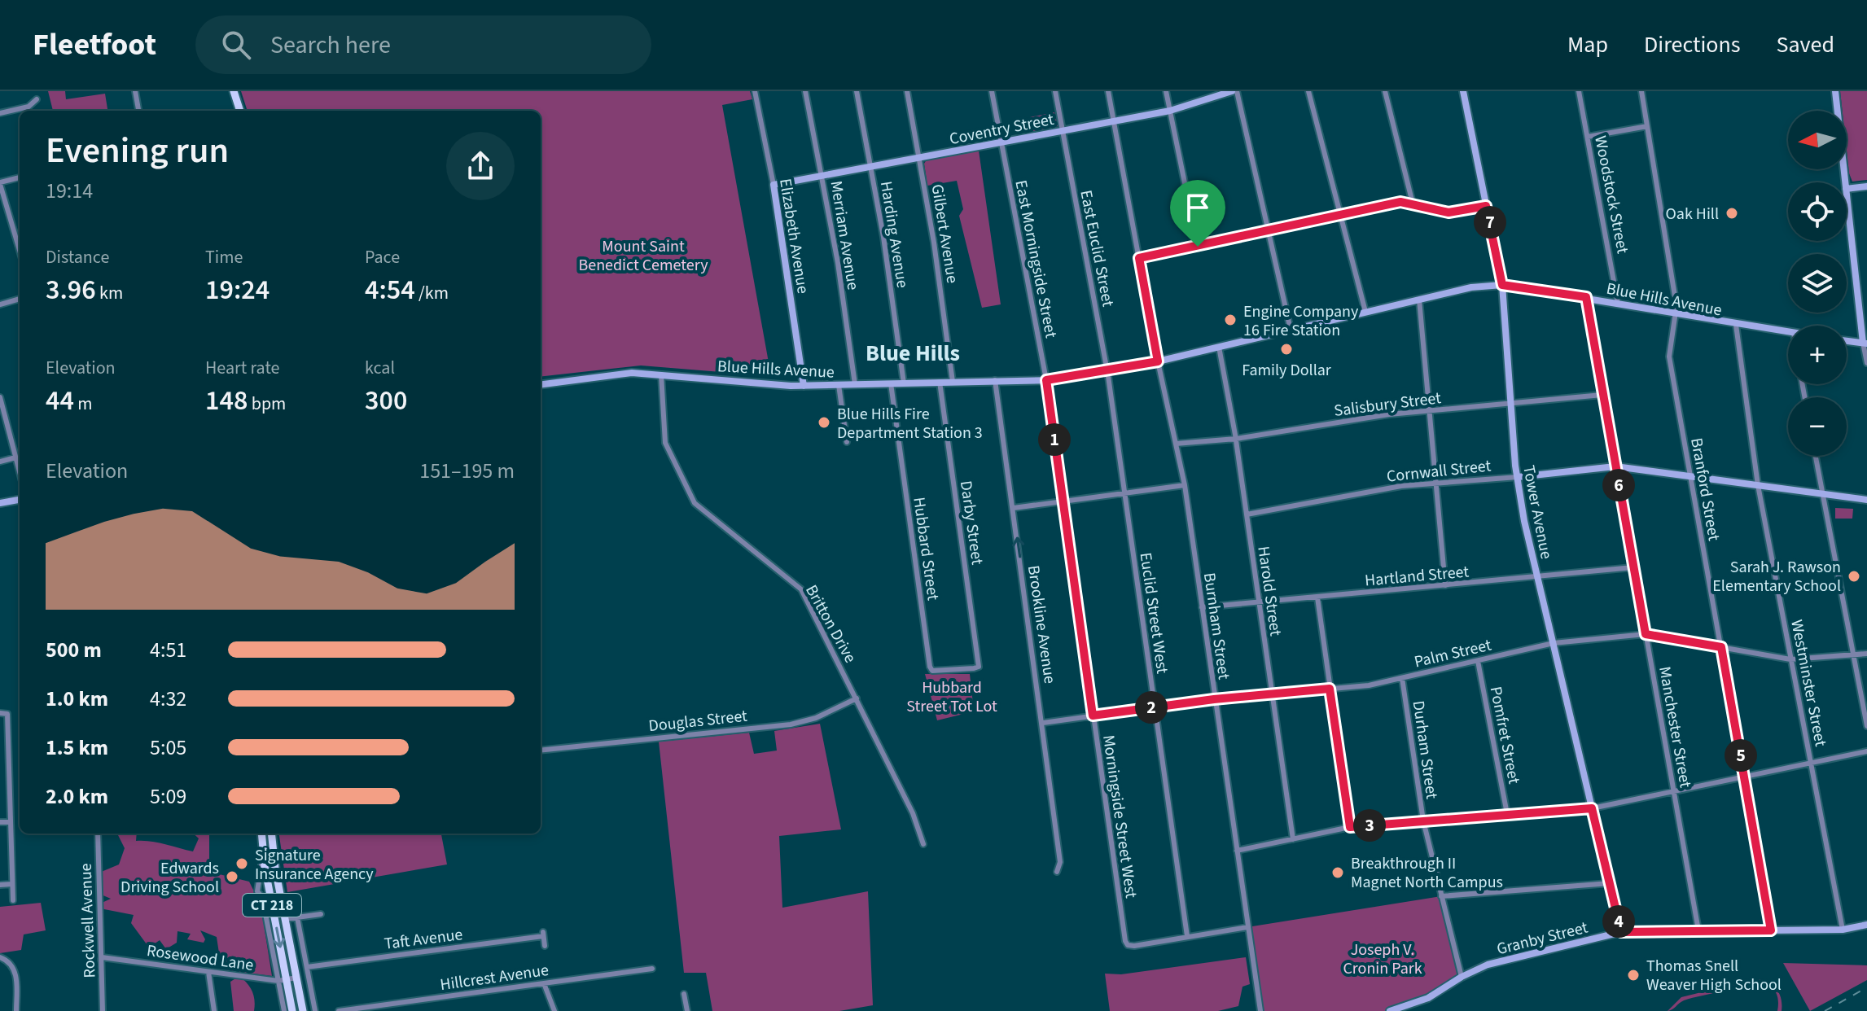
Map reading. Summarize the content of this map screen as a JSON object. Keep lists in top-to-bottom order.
{
  "streets": {
    "main road": [
      "Coventry Street",
      "Elizabeth Avenue",
      "Blue Hills Avenue",
      "Cornwall Street",
      "Tower Avenue",
      "CT 218",
      "Granby Street"
    ],
    "street": [
      "Woodstock Street",
      "Gilbert Avenue",
      "Harding Avenue",
      "Merriam Avenue",
      "East Euclid Street",
      "East Morningside Street",
      "Salisbury Street",
      "Branford Street",
      "Darby Street",
      "Hubbard Street",
      "Hartland Street",
      "Harold Street",
      "Euclid Street West",
      "Britton Drive",
      "Brookline Avenue",
      "Burnham Street",
      "Palm Street",
      "Westminster Street",
      "Douglas Street",
      "Manchester Street",
      "Pomfret Street",
      "Durham Street",
      "Morningside Street West",
      "Rockwell Avenue",
      "Taft Avenue",
      "Rosewood Lane",
      "Hillcrest Avenue"
    ]
  },
  "crossings": [
    ["Coventry Street", "Gilbert Avenue"],
    ["Coventry Street", "Harding Avenue"],
    ["Coventry Street", "Merriam Avenue"],
    ["Coventry Street", "Elizabeth Avenue"],
    ["Coventry Street", "East Euclid Street"],
    ["Coventry Street", "East Morningside Street"],
    ["Coventry Street", "Burnham Street"],
    ["Woodstock Street", "Blue Hills Avenue"],
    ["Gilbert Avenue", "Blue Hills Avenue"],
    ["Harding Avenue", "Blue Hills Avenue"],
    ["Merriam Avenue", "Blue Hills Avenue"],
    ["Elizabeth Avenue", "Blue Hills Avenue"],
    ["East Euclid Street", "Blue Hills Avenue"],
    ["East Euclid Street", "Euclid Street West"],
    ["East Morningside Street", "Blue Hills Avenue"],
    ["East Morningside Street", "Morningside Street West"],
    ["Blue Hills Avenue", "Branford Street"],
    ["Blue Hills Avenue", "Tower Avenue"],
    ["Blue Hills Avenue", "Darby Street"],
    ["Blue Hills Avenue", "Hubbard Street"],
    ["Blue Hills Avenue", "Harold Street"],
    ["Blue Hills Avenue", "Euclid Street West"],
    ["Blue Hills Avenue", "Britton Drive"],
    ["Blue Hills Avenue", "Brookline Avenue"],
    ["Blue Hills Avenue", "Burnham Street"],
    ["Blue Hills Avenue", "Westminster Street"],
    ["Blue Hills Avenue", "Manchester Street"],
    ["Blue Hills Avenue", "Morningside Street West"],
    ["Salisbury Street", "Tower Avenue"],
    ["Salisbury Street", "Harold Street"],
    ["Salisbury Street", "Burnham Street"],
    ["Salisbury Street", "Manchester Street"],
    ["Cornwall Street", "Branford Street"],
    ["Cornwall Street", "Tower Avenue"],
    ["Cornwall Street", "Harold Street"],
    ["Cornwall Street", "Westminster Street"],
    ["Cornwall Street", "Manchester Street"],
    ["Branford Street", "Palm Street"],
    ["Branford Street", "Granby Street"],
    ["Tower Avenue", "Hartland Street"],
    ["Tower Avenue", "Palm Street"],
    ["Tower Avenue", "Granby Street"],
    ["Darby Street", "Hubbard Street"],
    ["Hartland Street", "Harold Street"],
    ["Hartland Street", "Burnham Street"],
    ["Hartland Street", "Manchester Street"],
    ["Harold Street", "Palm Street"],
    ["Euclid Street West", "Palm Street"],
    ["Euclid Street West", "Morningside Street West"],
    ["Britton Drive", "Douglas Street"],
    ["Brookline Avenue", "Palm Street"],
    ["Burnham Street", "Palm Street"],
    ["Palm Street", "Westminster Street"],
    ["Palm Street", "Manchester Street"],
    ["Palm Street", "Pomfret Street"],
    ["Palm Street", "Durham Street"],
    ["Palm Street", "Morningside Street West"],
    ["Westminster Street", "Granby Street"],
    ["Manchester Street", "Granby Street"],
    ["Durham Street", "Granby Street"],
    ["CT 218", "Rosewood Lane"],
    ["Rockwell Avenue", "Rosewood Lane"]
  ],
  "one_way": ["Brookline Avenue"],
  "districts": ["Blue Hills"],
  "parks": ["Mount Saint Benedict Cemetery", "Hubbard Street Tot Lot", "Joseph V. Cronin Park"],
  "places": [
    "Oak Hill",
    "Engine Company 16 Fire Station",
    "Family Dollar",
    "Blue Hills Fire Department Station 3",
    "Sarah J. Rawson Elementary School",
    "Signature Insurance Agency",
    "Breakthrough II Magnet North Campus",
    "Edwards Driving School",
    "Thomas Snell Weaver High School"
  ],
  "north": "left",
  "page": {
    "header": "Fleetfoot",
    "search": "Search here",
    "nav": ["Map", "Directions", "Saved"],
    "map_buttons": ["+", "−"],
    "heading": ["Evening run", "19:14"],
    "pins": [
      "7",
      "1",
      "6",
      "2",
      "5",
      "3",
      "4"
    ],
    "stats": [
      ["Distance", "3.96 km"],
      ["Time", "19:24"],
      ["Pace", "4:54 /km"],
      ["Elevation", "44 m"],
      ["Heart rate", "148 bpm"],
      ["kcal", "300"]
    ],
    "chart": ["Elevation", "151–195 m"],
    "list": [
      {
        "name": "500 m",
        "note": "4:51"
      },
      {
        "name": "1.0 km",
        "note": "4:32"
      },
      {
        "name": "1.5 km",
        "note": "5:05"
      },
      {
        "name": "2.0 km",
        "note": "5:09"
      }
    ]
  }
}
